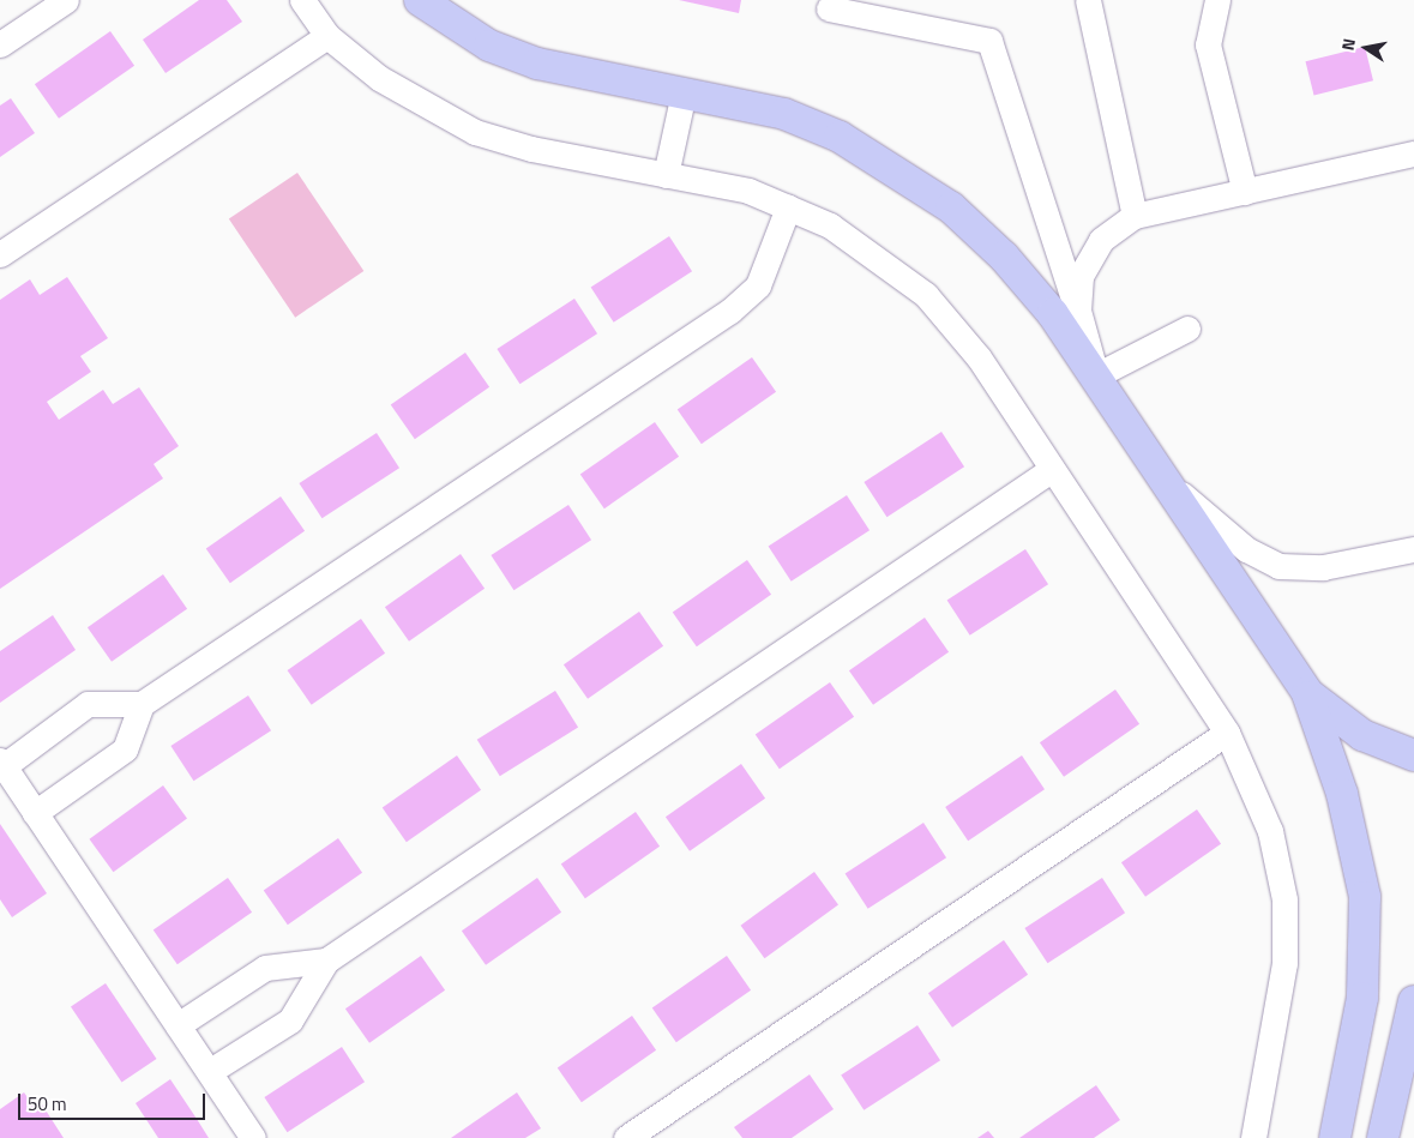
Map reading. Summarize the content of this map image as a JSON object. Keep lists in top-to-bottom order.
{
  "scale_bar": "50 m",
  "north": "left"
}
